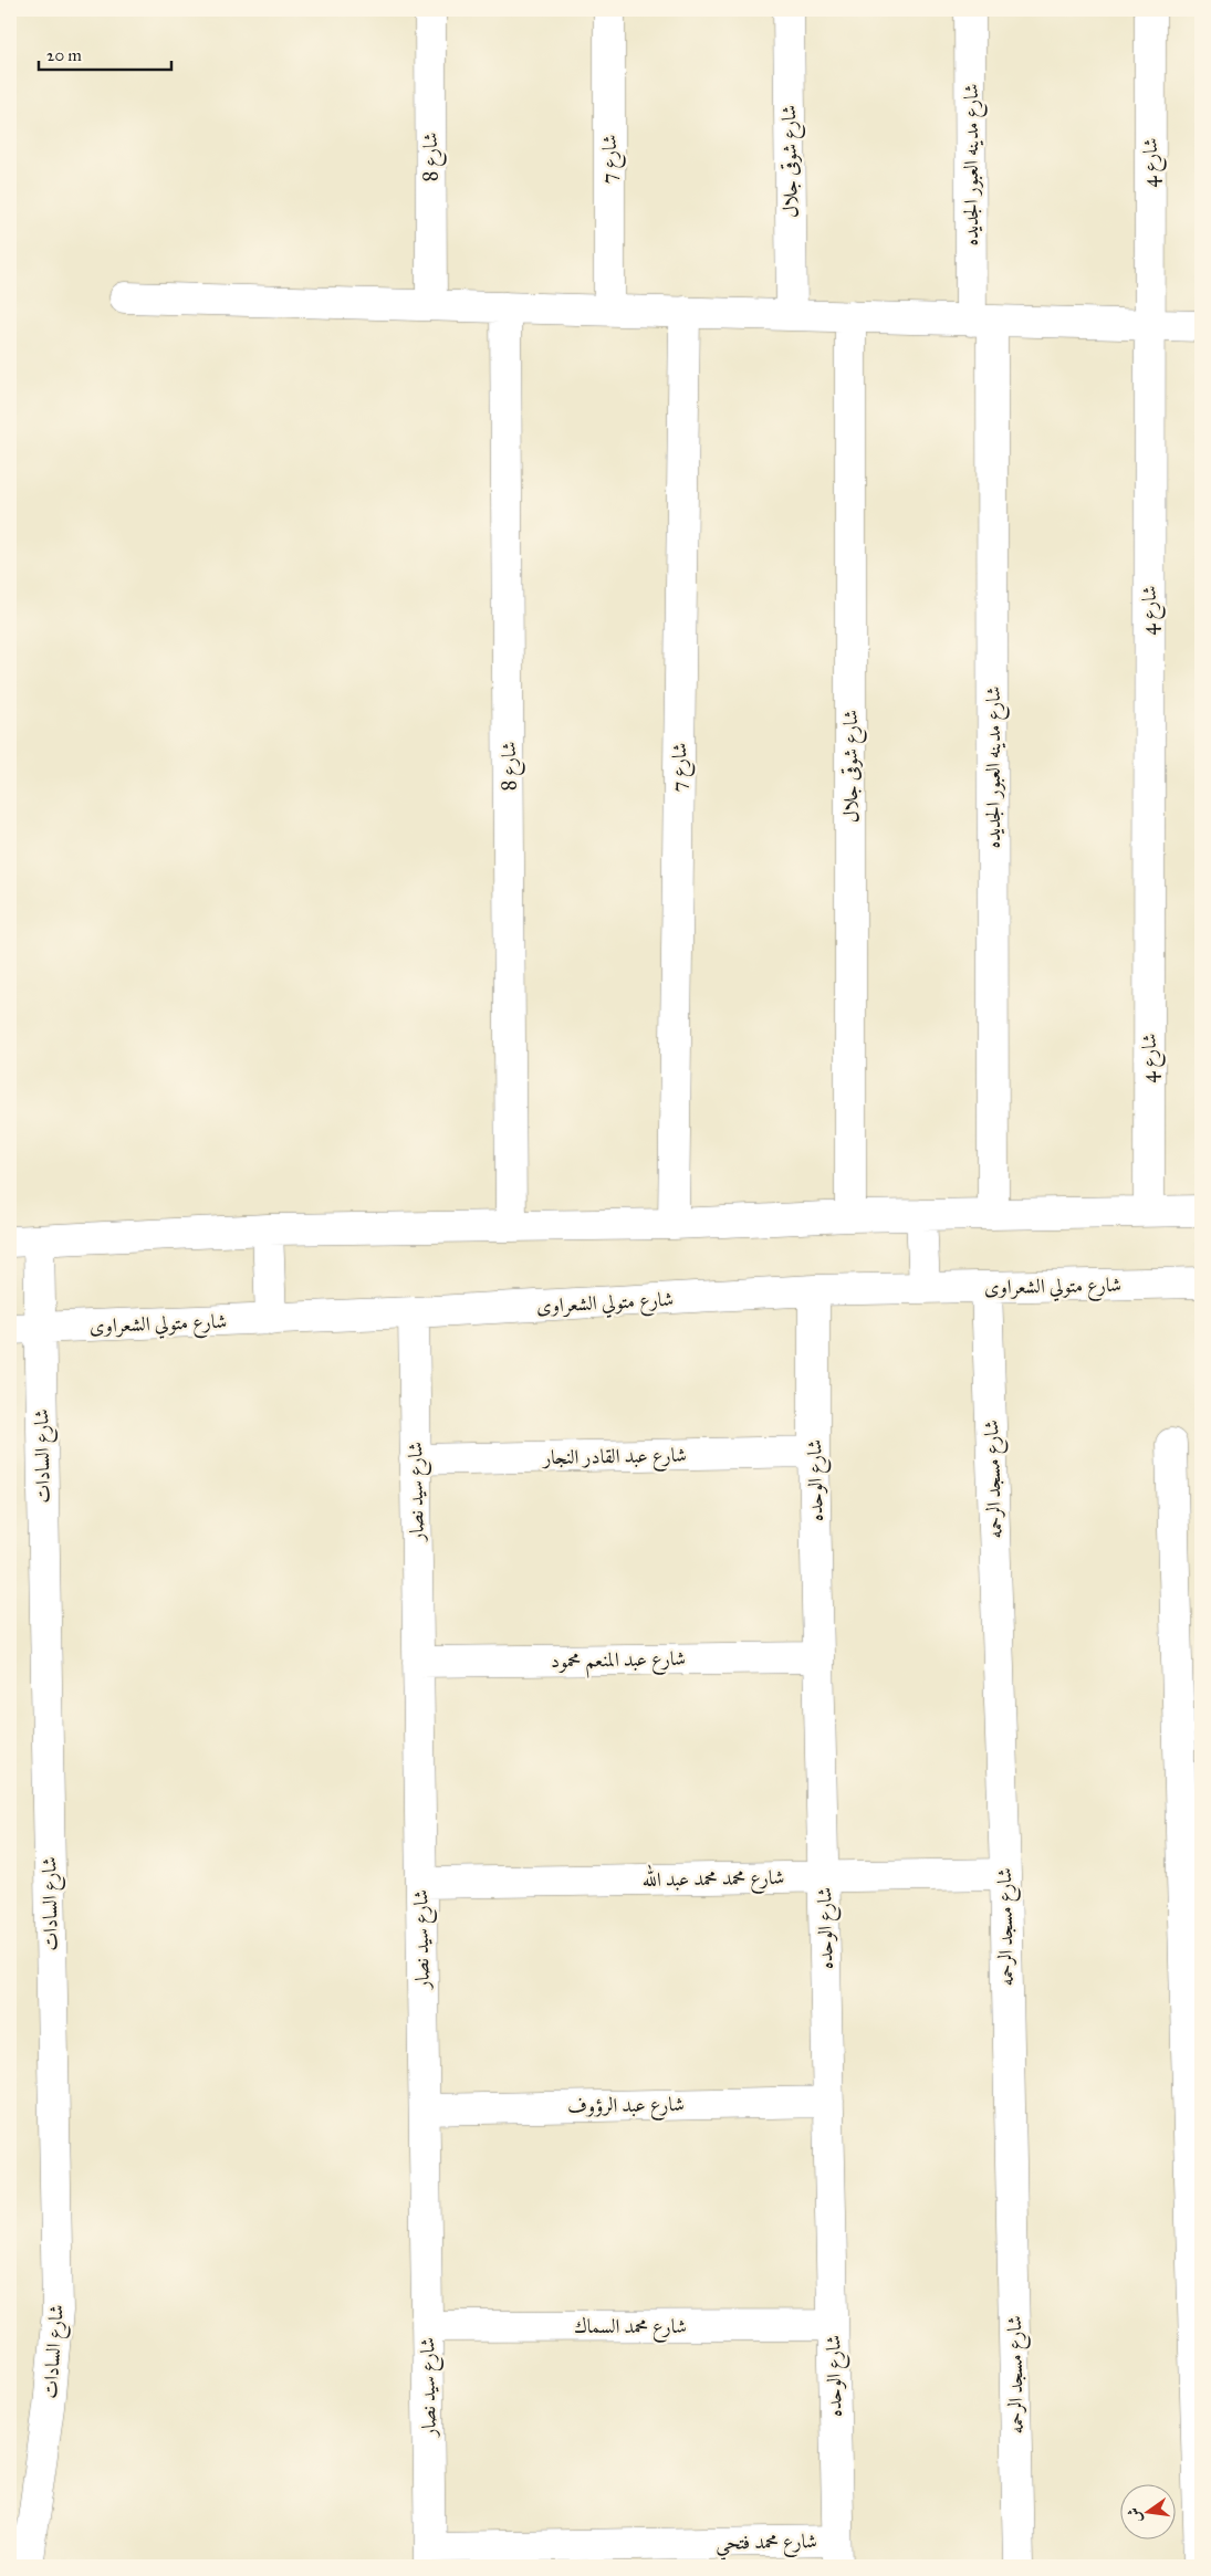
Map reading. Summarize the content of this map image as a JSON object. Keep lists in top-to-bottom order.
{
  "streets": {
    "street": [
      "شارع 8",
      "شارع 7",
      "شارع شوقى جلال",
      "شارع 4",
      "شارع مدينه العبور الجديده",
      "شارع متولي الشعراوى",
      "شارع السادات",
      "شارع عبد القادر النجار",
      "شارع مسجد الرحمه",
      "شارع الوحده",
      "شارع سيد نصار",
      "شارع عبد المنعم محمود",
      "شارع محمد محمد عبد الله",
      "شارع عبد الرؤوف",
      "شارع محمد السماك",
      "شارع محمد فتحي"
    ]
  },
  "crossings": [
    ["شارع متولي الشعراوى", "شارع السادات"],
    ["شارع متولي الشعراوى", "شارع مسجد الرحمه"],
    ["شارع متولي الشعراوى", "شارع الوحده"],
    ["شارع متولي الشعراوى", "شارع سيد نصار"],
    ["شارع عبد القادر النجار", "شارع الوحده"],
    ["شارع عبد القادر النجار", "شارع سيد نصار"],
    ["شارع مسجد الرحمه", "شارع محمد محمد عبد الله"],
    ["شارع الوحده", "شارع عبد المنعم محمود"],
    ["شارع الوحده", "شارع محمد محمد عبد الله"],
    ["شارع الوحده", "شارع عبد الرؤوف"],
    ["شارع الوحده", "شارع محمد السماك"],
    ["شارع الوحده", "شارع محمد فتحي"],
    ["شارع سيد نصار", "شارع عبد المنعم محمود"],
    ["شارع سيد نصار", "شارع محمد محمد عبد الله"],
    ["شارع سيد نصار", "شارع عبد الرؤوف"],
    ["شارع سيد نصار", "شارع محمد السماك"],
    ["شارع سيد نصار", "شارع محمد فتحي"]
  ],
  "scale_bar": "20 m",
  "north": "left"
}
